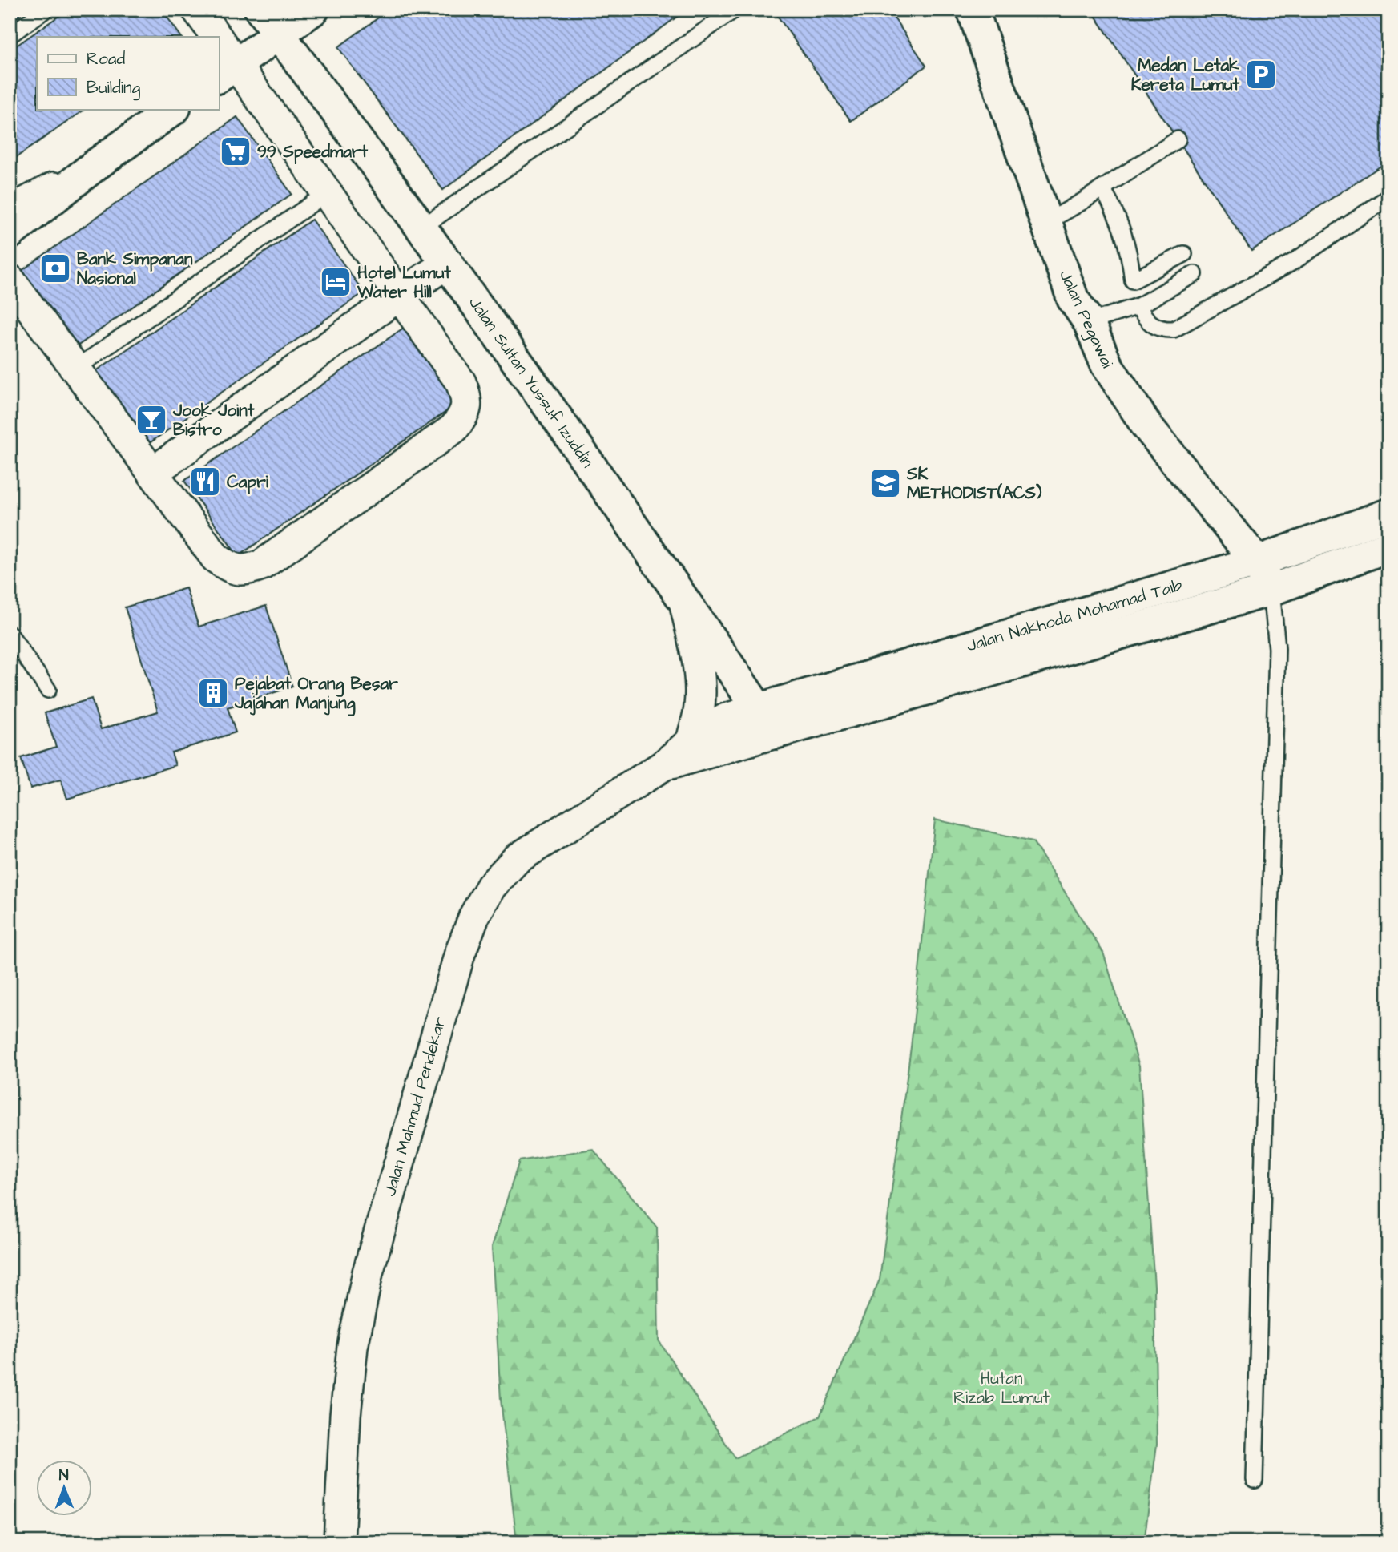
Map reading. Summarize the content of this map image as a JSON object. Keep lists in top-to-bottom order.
{
  "streets": {
    "street": [
      "Jalan Pegawai",
      "Jalan Sultan Yussuf Izuddin",
      "Jalan Nakhoda Mohamad Taib",
      "Jalan Mahmud Pendekar"
    ]
  },
  "crossings": [
    ["Jalan Pegawai", "Jalan Nakhoda Mohamad Taib"],
    ["Jalan Sultan Yussuf Izuddin", "Jalan Nakhoda Mohamad Taib"],
    ["Jalan Sultan Yussuf Izuddin", "Jalan Mahmud Pendekar"],
    ["Jalan Nakhoda Mohamad Taib", "Jalan Mahmud Pendekar"]
  ],
  "parks": ["Hutan Rizab Lumut"],
  "places": {
    "parking": ["Medan Letak Kereta Lumut"],
    "supermarket": ["99 Speedmart"],
    "bank": ["Bank Simpanan Nasional"],
    "hotel": ["Hotel Lumut Water Hill"],
    "bar": ["Jook Joint Bistro"],
    "restaurant": ["Capri"],
    "school or university": ["SK METHODIST(ACS)"],
    "building": ["Pejabat Orang Besar Jajahan Manjung"]
  },
  "legend": ["Road", "Building"],
  "north": "top"
}
